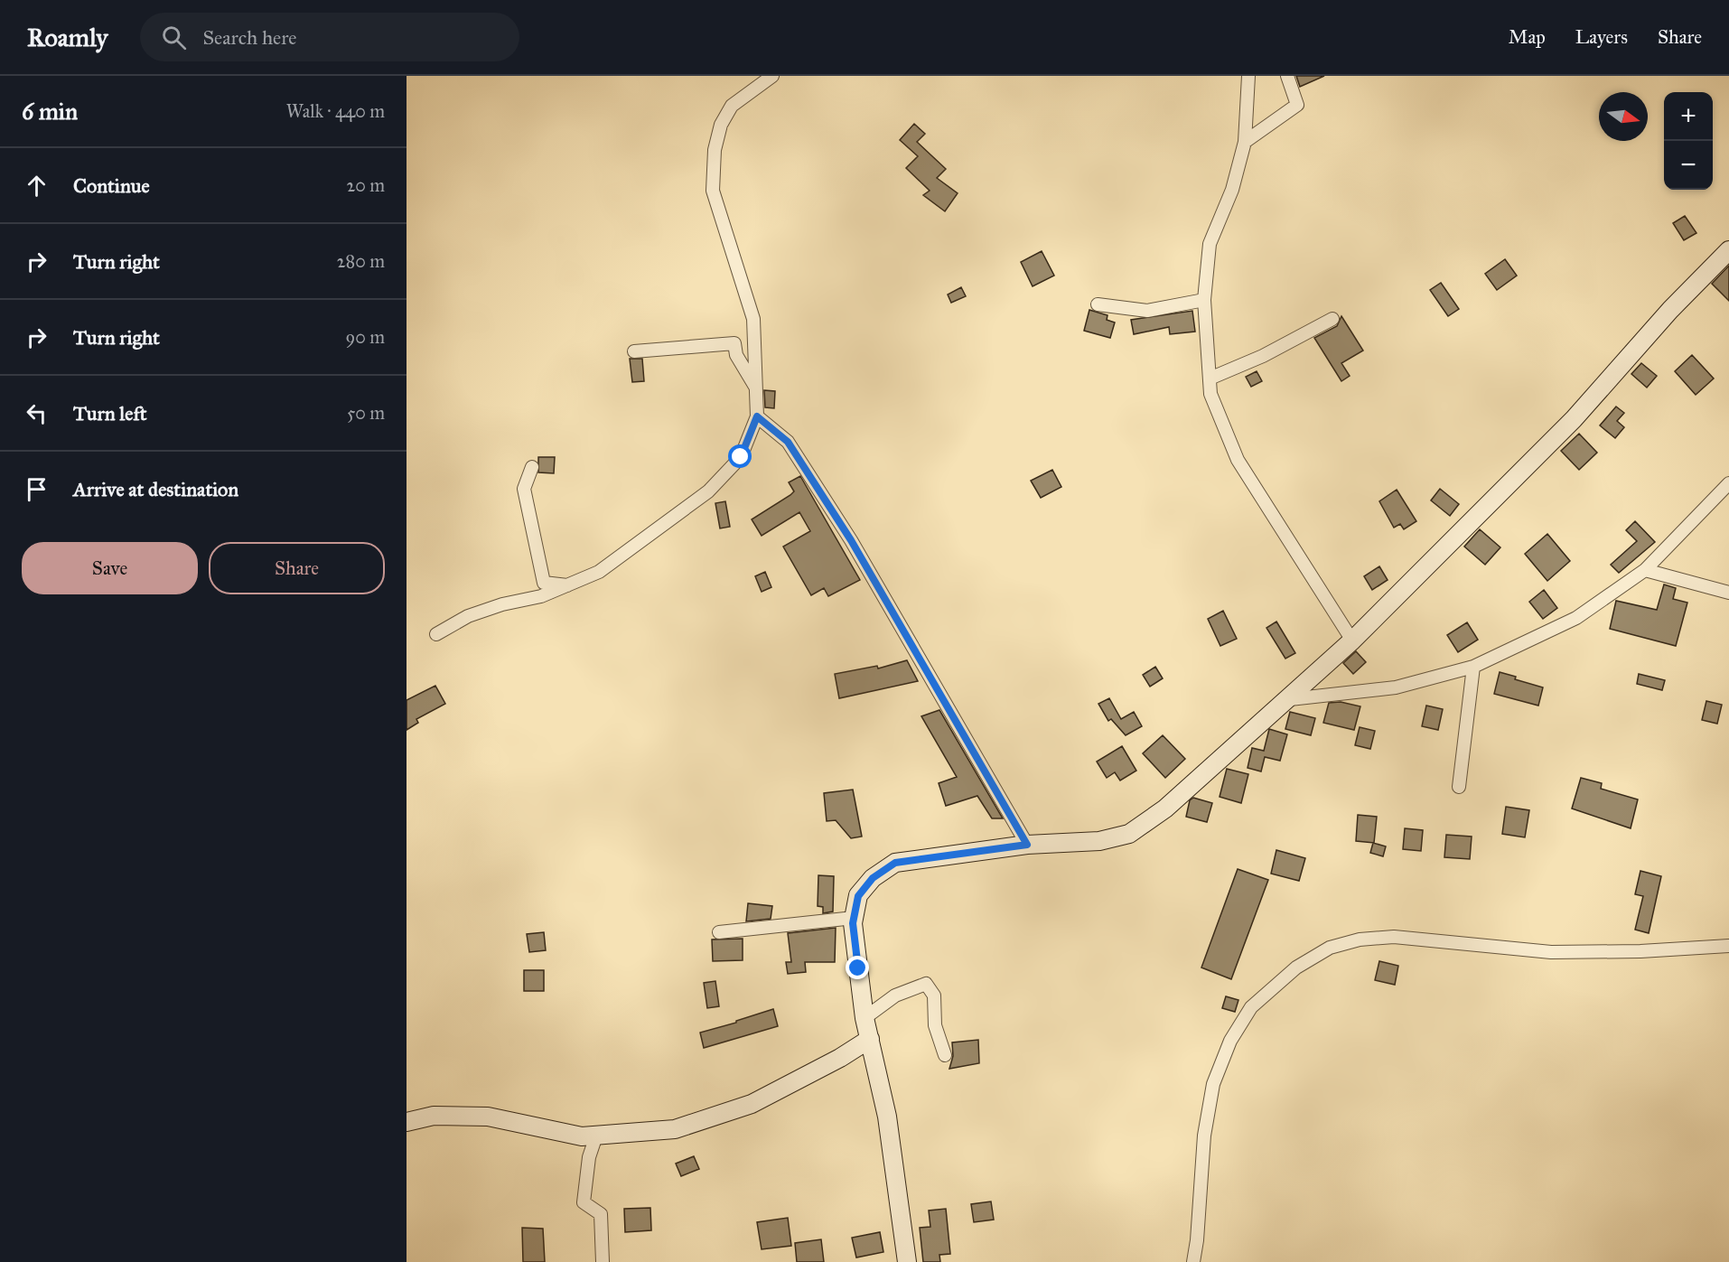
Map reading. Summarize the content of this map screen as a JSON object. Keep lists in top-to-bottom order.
{
  "north": "right",
  "page": {
    "header": "Roamly",
    "search": "Search here",
    "nav": ["Map", "Layers", "Share"],
    "heading": ["6 min", "Walk · 440 m"],
    "map_buttons": ["+", "−"],
    "list": [
      ["Continue", "20 m"],
      ["Turn right", "280 m"],
      ["Turn right", "90 m"],
      ["Turn left", "50 m"],
      "Arrive at destination"
    ],
    "buttons": ["Save", "Share"]
  }
}
